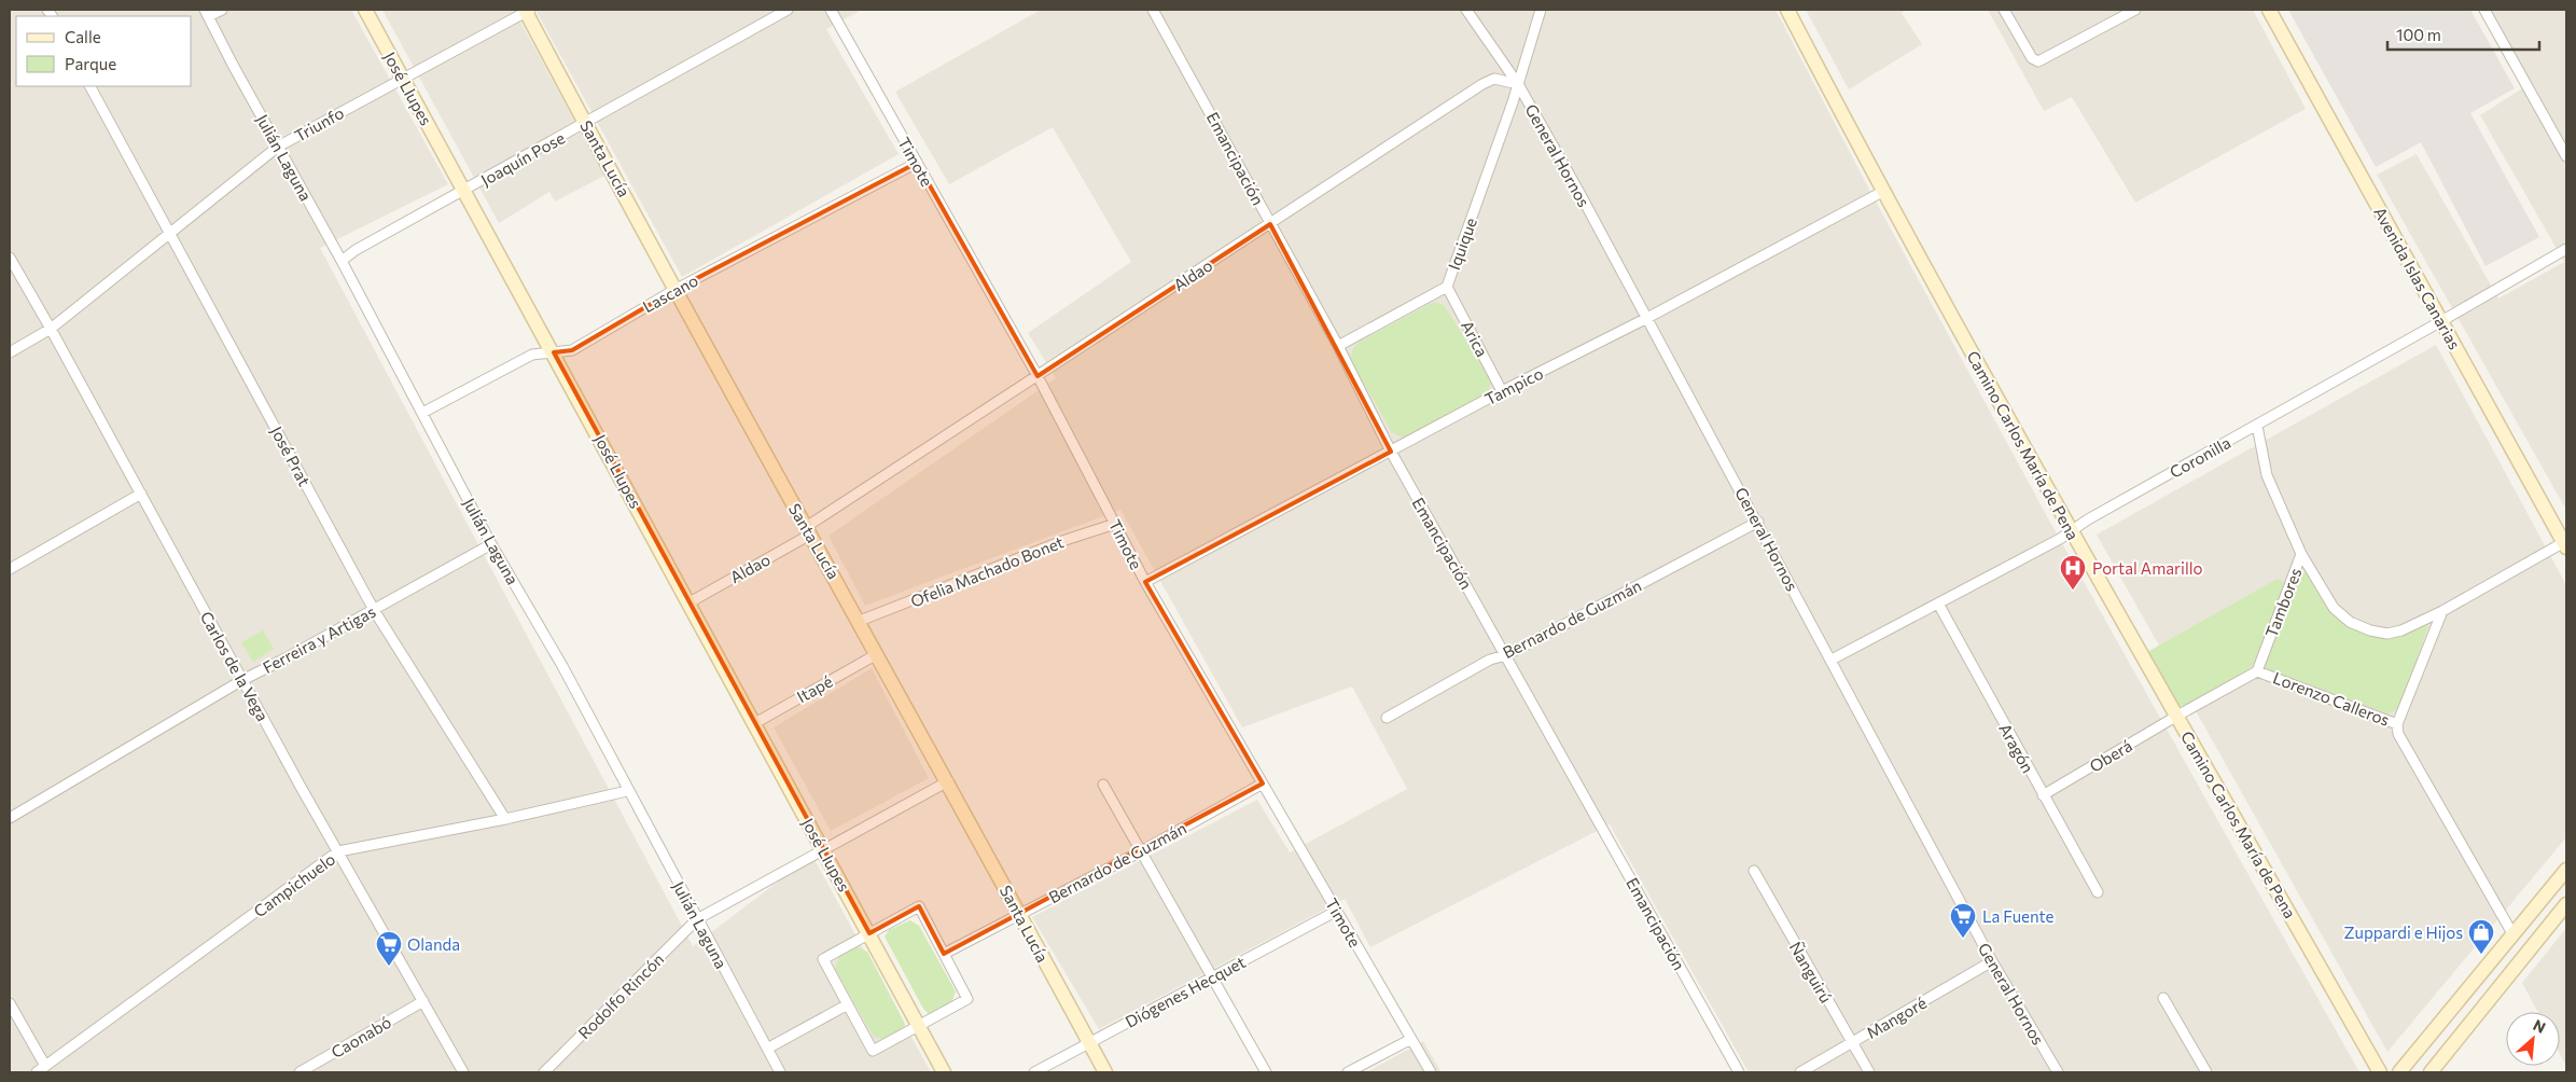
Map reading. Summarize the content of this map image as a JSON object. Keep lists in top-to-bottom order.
{
  "streets": {
    "street": [
      "José Llupes",
      "Triunfo",
      "General Hornos",
      "Julián Laguna",
      "Joaquín Pose",
      "Santa Lucía",
      "Emancipación",
      "Timote",
      "Iquique",
      "Aldao",
      "Avenida Islas Canarias",
      "Lascano",
      "Arica",
      "Tampico",
      "Camino Carlos María de Pena",
      "José Prat",
      "Coronilla",
      "Ofelia Machado Bonet",
      "Tambores",
      "Bernardo de Guzmán",
      "Ferreira y Artigas",
      "Carlos de la Vega",
      "Itapé",
      "Lorenzo Calleros",
      "Aragón",
      "Oberá",
      "Campichuelo",
      "Ñanguirú",
      "Diógenes Hecquet",
      "Rodolfo Rincón",
      "Mangoré",
      "Caonabó"
    ]
  },
  "crossings": [
    ["José Llupes", "Triunfo"],
    ["José Llupes", "Joaquín Pose"],
    ["José Llupes", "Aldao"],
    ["José Llupes", "Lascano"],
    ["José Llupes", "Itapé"],
    ["José Llupes", "Rodolfo Rincón"],
    ["Triunfo", "Julián Laguna"],
    ["Triunfo", "Santa Lucía"],
    ["Triunfo", "José Prat"],
    ["Triunfo", "Carlos de la Vega"],
    ["General Hornos", "Iquique"],
    ["General Hornos", "Aldao"],
    ["General Hornos", "Tampico"],
    ["General Hornos", "Coronilla"],
    ["General Hornos", "Bernardo de Guzmán"],
    ["General Hornos", "Mangoré"],
    ["Julián Laguna", "Joaquín Pose"],
    ["Julián Laguna", "Lascano"],
    ["Julián Laguna", "Ferreira y Artigas"],
    ["Julián Laguna", "Campichuelo"],
    ["Julián Laguna", "Rodolfo Rincón"],
    ["Joaquín Pose", "Santa Lucía"],
    ["Santa Lucía", "Aldao"],
    ["Santa Lucía", "Lascano"],
    ["Santa Lucía", "Ofelia Machado Bonet"],
    ["Santa Lucía", "Bernardo de Guzmán"],
    ["Santa Lucía", "Itapé"],
    ["Santa Lucía", "Diógenes Hecquet"],
    ["Santa Lucía", "Rodolfo Rincón"],
    ["Emancipación", "Iquique"],
    ["Emancipación", "Aldao"],
    ["Emancipación", "Tampico"],
    ["Emancipación", "Bernardo de Guzmán"],
    ["Timote", "Aldao"],
    ["Timote", "Lascano"],
    ["Timote", "Tampico"],
    ["Timote", "Ofelia Machado Bonet"],
    ["Timote", "Bernardo de Guzmán"],
    ["Timote", "Diógenes Hecquet"],
    ["Iquique", "Aldao"],
    ["Iquique", "Arica"],
    ["Avenida Islas Canarias", "Coronilla"],
    ["Arica", "Tampico"],
    ["Tampico", "Camino Carlos María de Pena"],
    ["Camino Carlos María de Pena", "Coronilla"],
    ["Camino Carlos María de Pena", "Lorenzo Calleros"],
    ["Camino Carlos María de Pena", "Oberá"],
    ["José Prat", "Ferreira y Artigas"],
    ["José Prat", "Campichuelo"],
    ["Coronilla", "Aragón"],
    ["Tambores", "Lorenzo Calleros"],
    ["Ferreira y Artigas", "Carlos de la Vega"],
    ["Carlos de la Vega", "Campichuelo"],
    ["Carlos de la Vega", "Caonabó"],
    ["Lorenzo Calleros", "Oberá"],
    ["Aragón", "Oberá"],
    ["Ñanguirú", "Mangoré"]
  ],
  "places": {
    "hospital": ["Portal Amarillo"],
    "supermarket": ["La Fuente", "Olanda"],
    "shop": ["Zuppardi e Hijos"]
  },
  "legend": ["Calle", "Parque"],
  "scale_bar": "100 m",
  "north": "top right"
}
